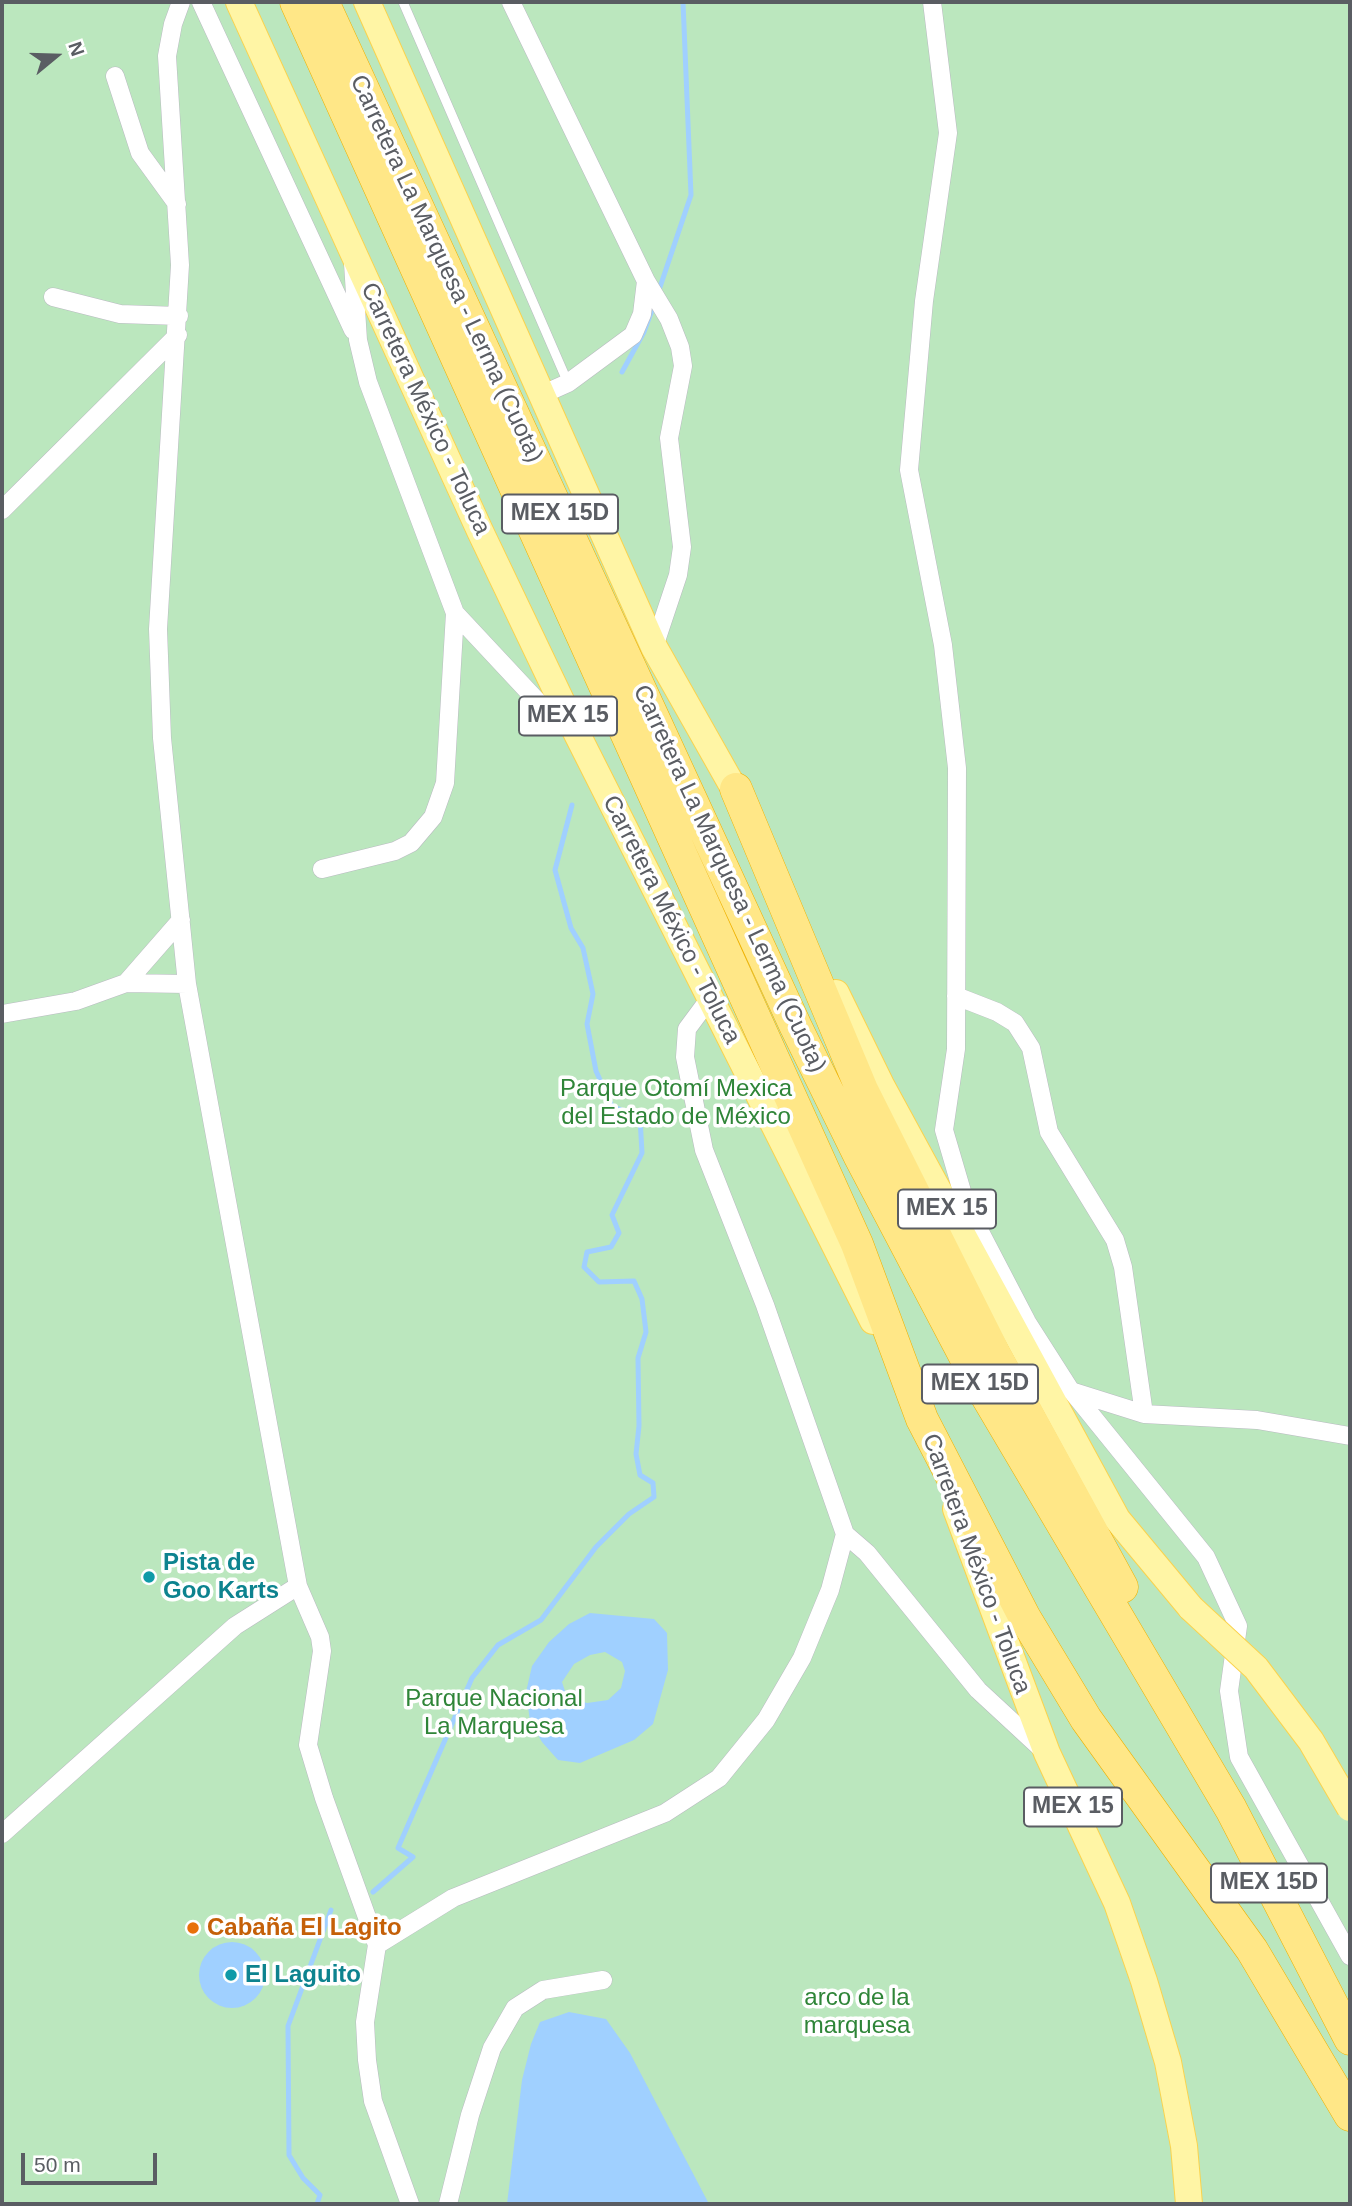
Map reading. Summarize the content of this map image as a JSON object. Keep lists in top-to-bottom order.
{
  "streets": {
    "highway": ["Carretera La Marquesa - Lerma (Cuota)", "MEX 15D"],
    "main road": ["Carretera México - Toluca", "MEX 15"]
  },
  "crossings": [
    ["Carretera La Marquesa - Lerma (Cuota)", "Carretera México - Toluca"],
    ["Carretera La Marquesa - Lerma (Cuota)", "MEX 15D"],
    ["Carretera México - Toluca", "MEX 15D"]
  ],
  "parks": ["Parque Otomí Mexica del Estado de México", "Parque Nacional La Marquesa", "arco de la marquesa"],
  "places": ["Pista de Goo Karts", "Cabaña El Lagito", "El Laguito"],
  "scale_bar": "50 m",
  "north": "right"
}
